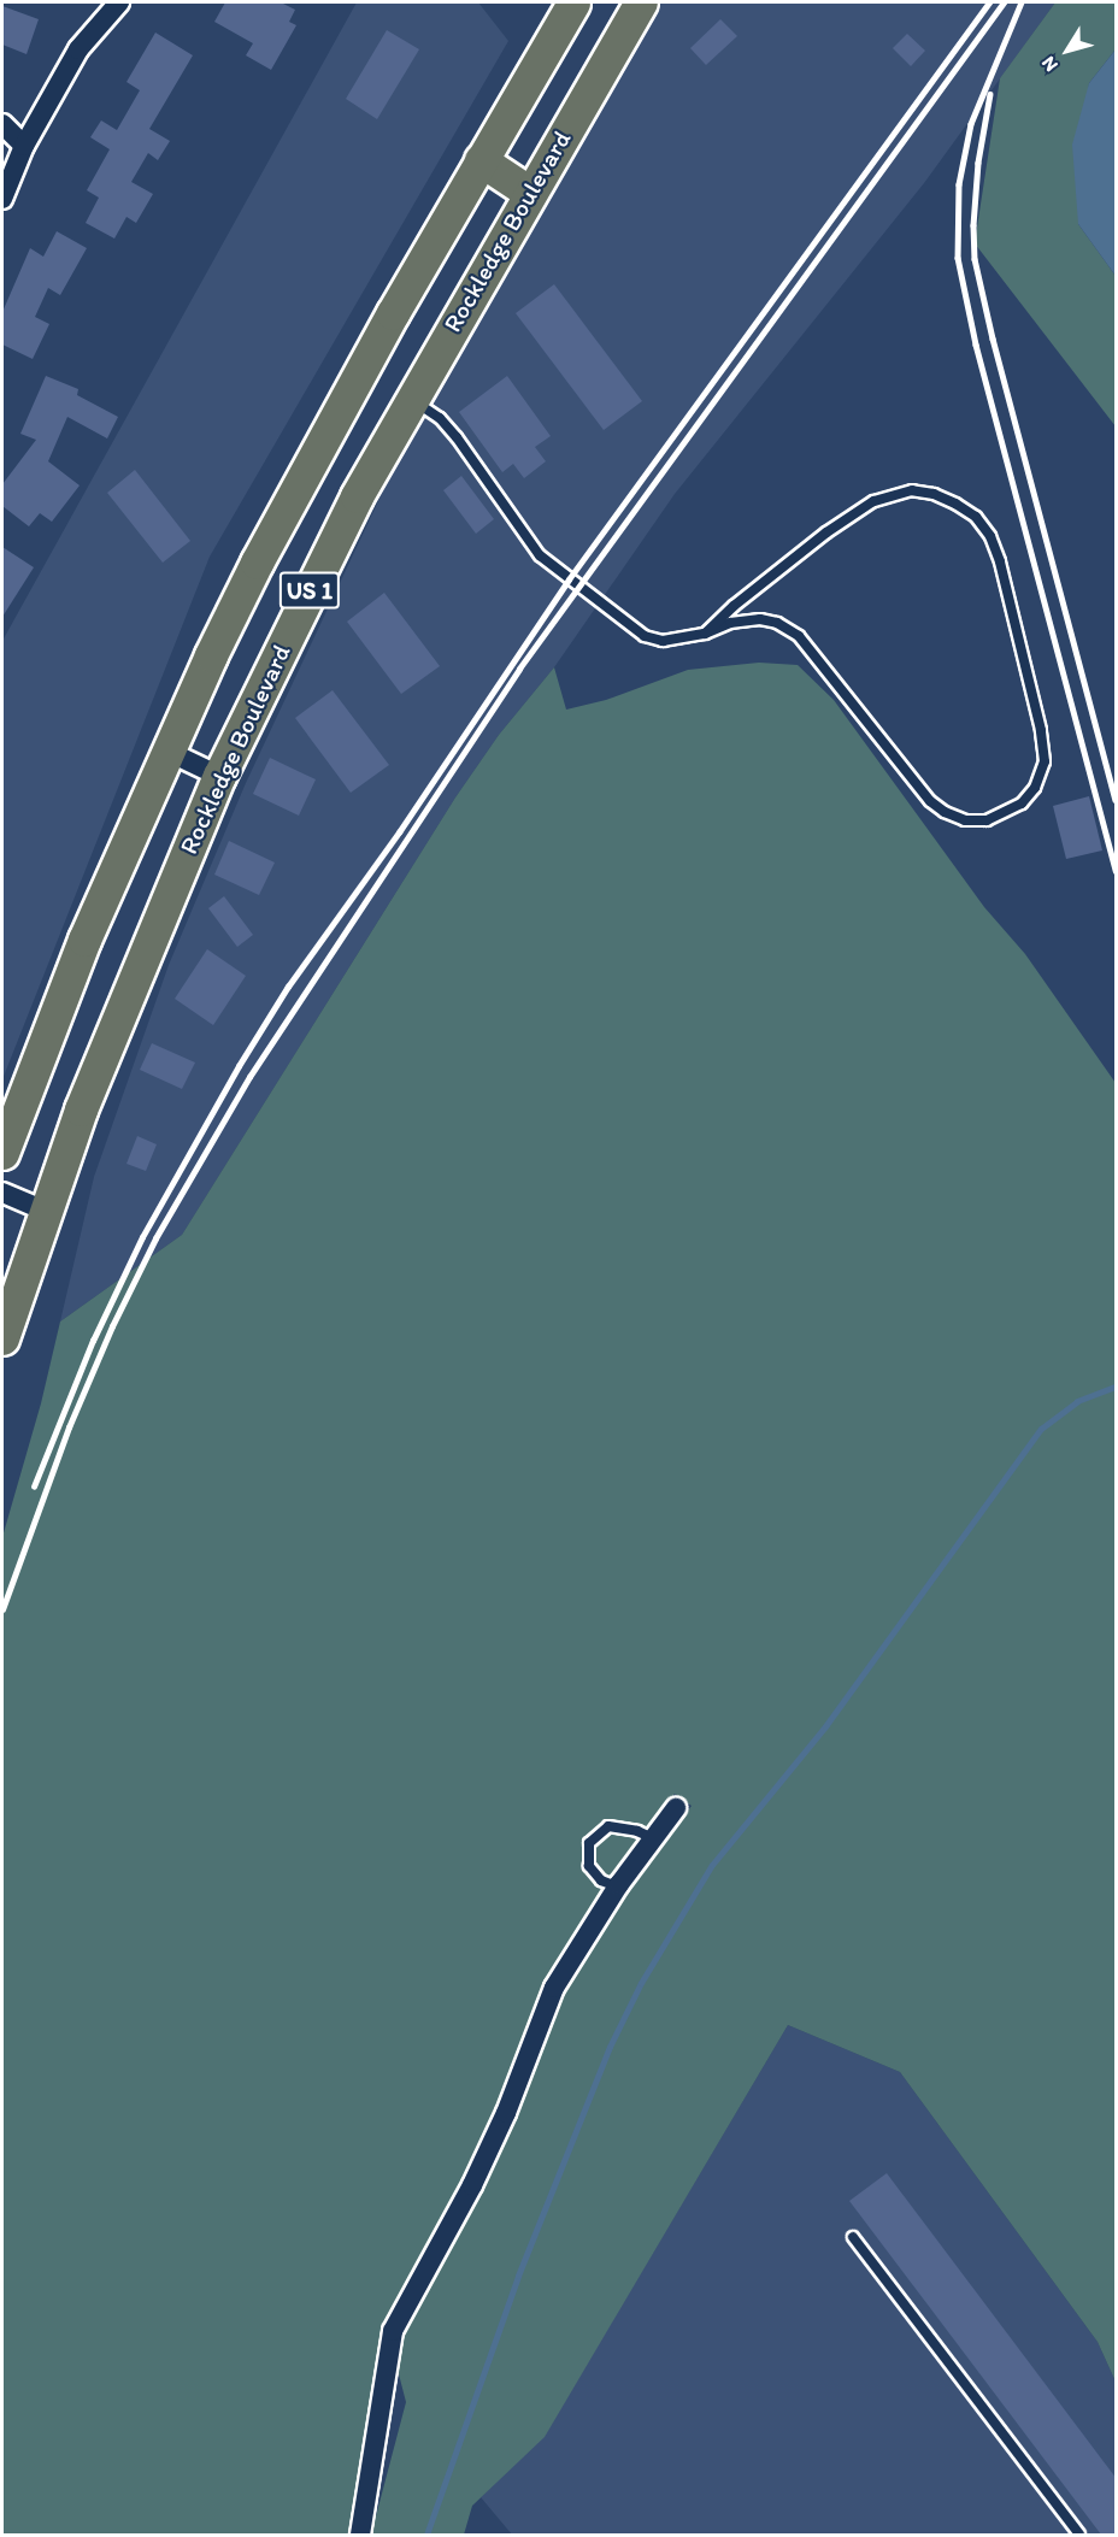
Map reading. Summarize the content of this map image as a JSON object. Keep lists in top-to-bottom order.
{
  "streets": {
    "main road": ["Rockledge Boulevard", "US 1"]
  },
  "north": "bottom left"
}
